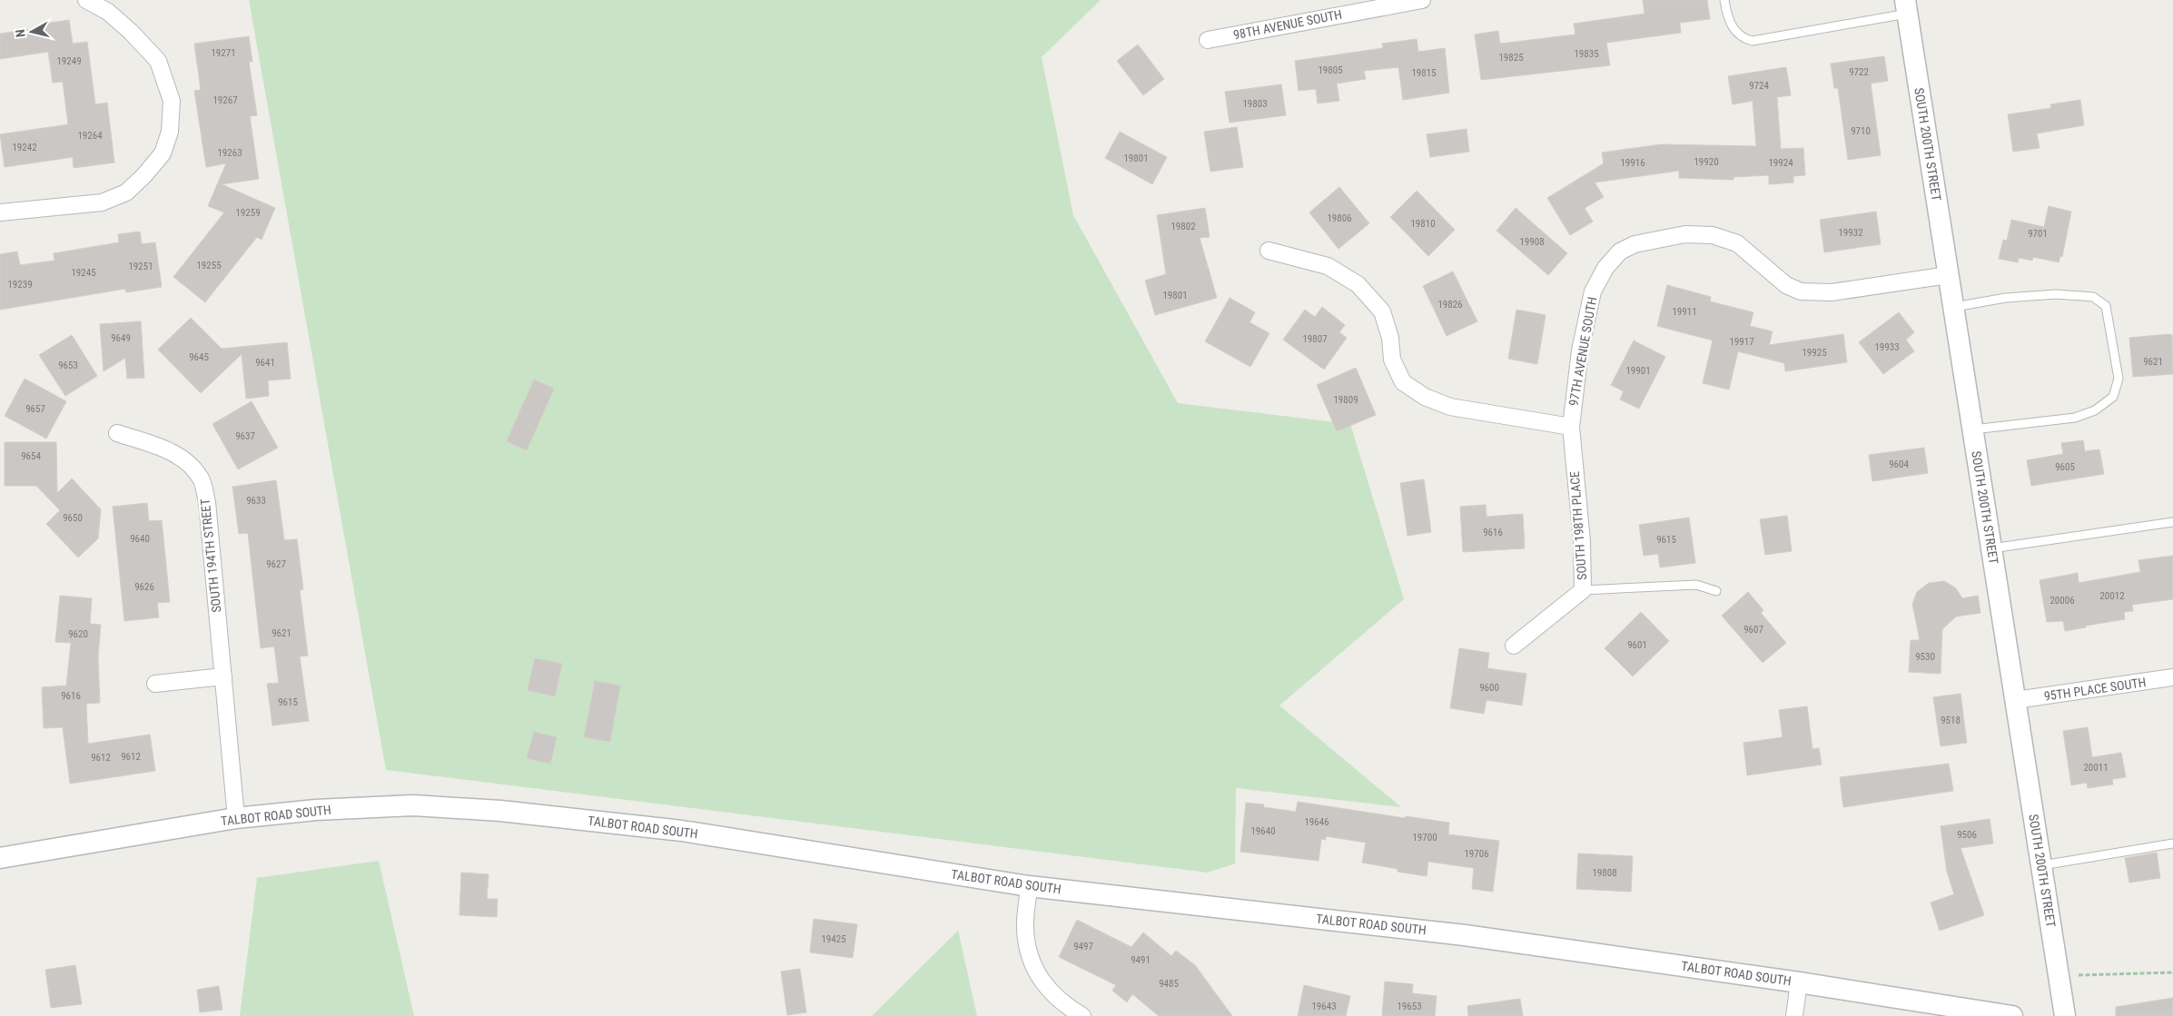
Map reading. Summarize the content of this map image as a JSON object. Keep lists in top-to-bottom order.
{
  "streets": {
    "street": [
      "98TH AVENUE SOUTH",
      "SOUTH 200TH STREET",
      "97TH AVENUE SOUTH",
      "SOUTH 198TH PLACE",
      "SOUTH 194TH STREET",
      "95TH PLACE SOUTH",
      "TALBOT ROAD SOUTH"
    ]
  },
  "crossings": [
    ["SOUTH 200TH STREET", "97TH AVENUE SOUTH"],
    ["SOUTH 200TH STREET", "95TH PLACE SOUTH"],
    ["97TH AVENUE SOUTH", "SOUTH 198TH PLACE"],
    ["SOUTH 194TH STREET", "TALBOT ROAD SOUTH"]
  ],
  "house_numbers": [
    "19271",
    "19835",
    "19825",
    "19249",
    "19805",
    "9722",
    "19815",
    "9724",
    "19267",
    "19803",
    "9710",
    "19264",
    "19242",
    "19263",
    "19801",
    "19920",
    "19916",
    "19924",
    "19259",
    "19806",
    "19810",
    "19802",
    "19932",
    "9701",
    "19908",
    "19255",
    "19251",
    "19245",
    "19239",
    "19801",
    "19826",
    "19911",
    "9649",
    "19807",
    "19917",
    "19933",
    "19925",
    "9645",
    "9621",
    "9641",
    "9653",
    "19901",
    "19809",
    "9657",
    "9637",
    "9654",
    "9604",
    "9605",
    "9633",
    "9650",
    "9616",
    "9640",
    "9615",
    "9627",
    "9626",
    "20012",
    "20006",
    "9607",
    "9621",
    "9620",
    "9601",
    "9530",
    "9600",
    "9616",
    "9615",
    "9518",
    "9612",
    "9612",
    "20011",
    "19646",
    "19640",
    "9506",
    "19700",
    "19706",
    "19808",
    "19425",
    "9497",
    "9491",
    "9485",
    "19643",
    "19653"
  ],
  "north": "left"
}
